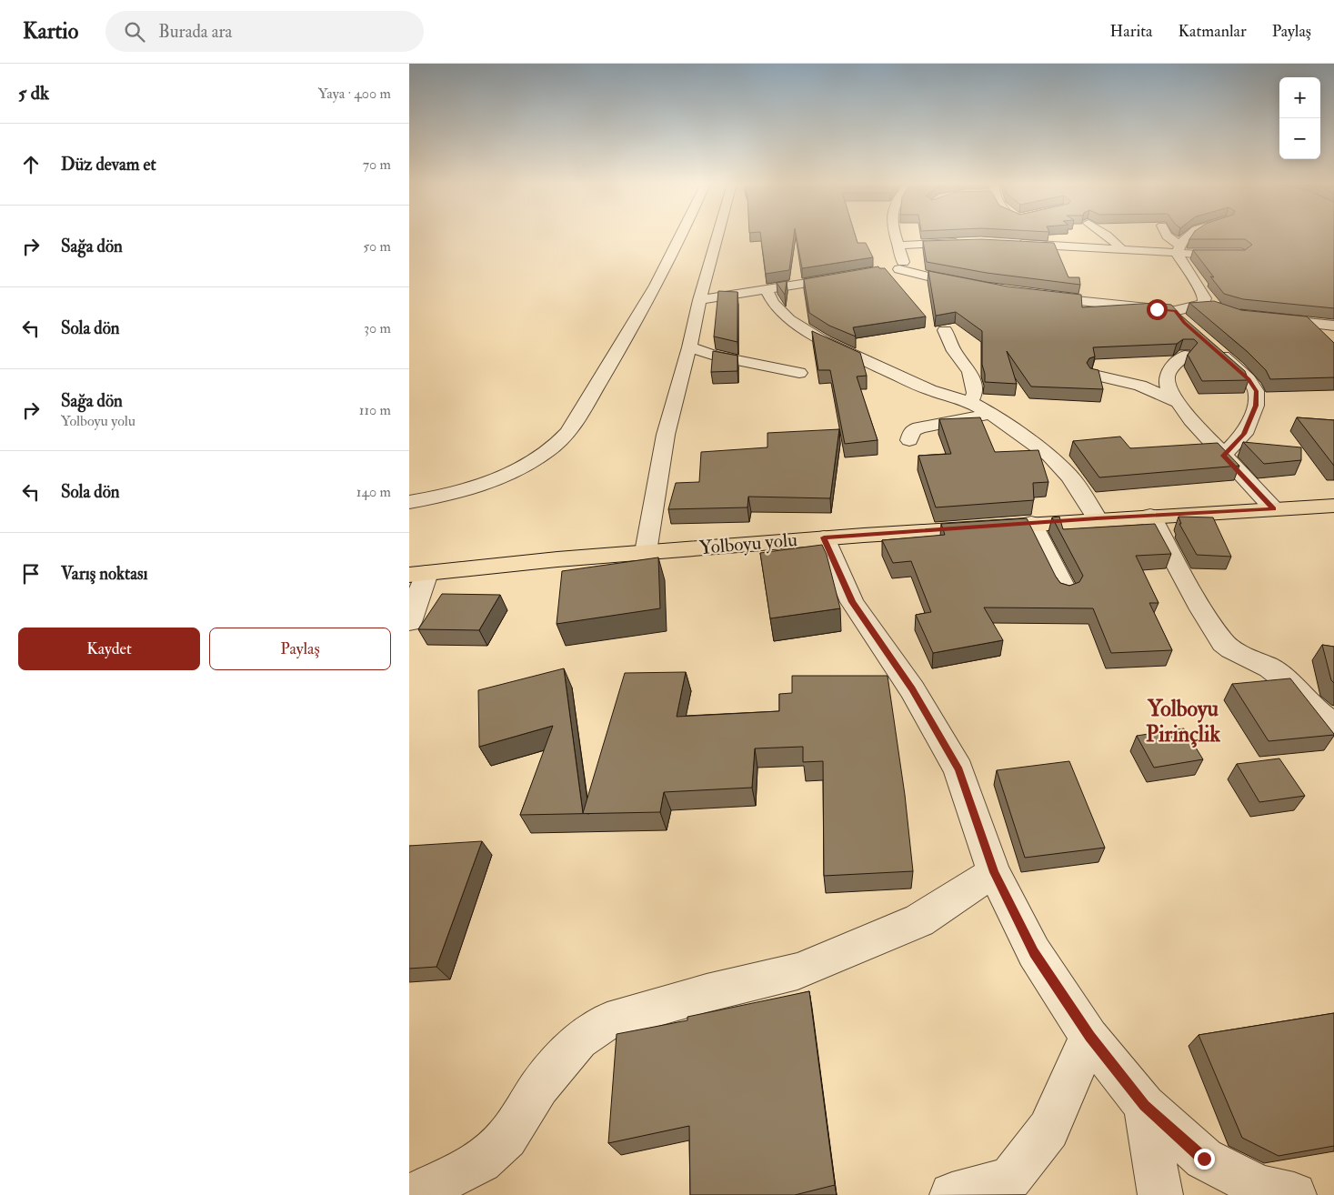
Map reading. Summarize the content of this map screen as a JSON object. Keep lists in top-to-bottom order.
{
  "streets": {
    "main road": ["Yolboyu yolu"]
  },
  "districts": ["Yolboyu Pirinçlik"],
  "page": {
    "header": "Kartio",
    "search": "Burada ara",
    "nav": ["Harita", "Katmanlar", "Paylaş"],
    "heading": ["5 dk", "Yaya · 400 m"],
    "map_buttons": ["+", "−"],
    "list": [
      ["Düz devam et", "70 m"],
      ["Sağa dön", "50 m"],
      ["Sola dön", "30 m"],
      ["Sağa dön", "Yolboyu yolu", "110 m"],
      ["Sola dön", "140 m"],
      "Varış noktası"
    ],
    "buttons": ["Kaydet", "Paylaş"]
  }
}
